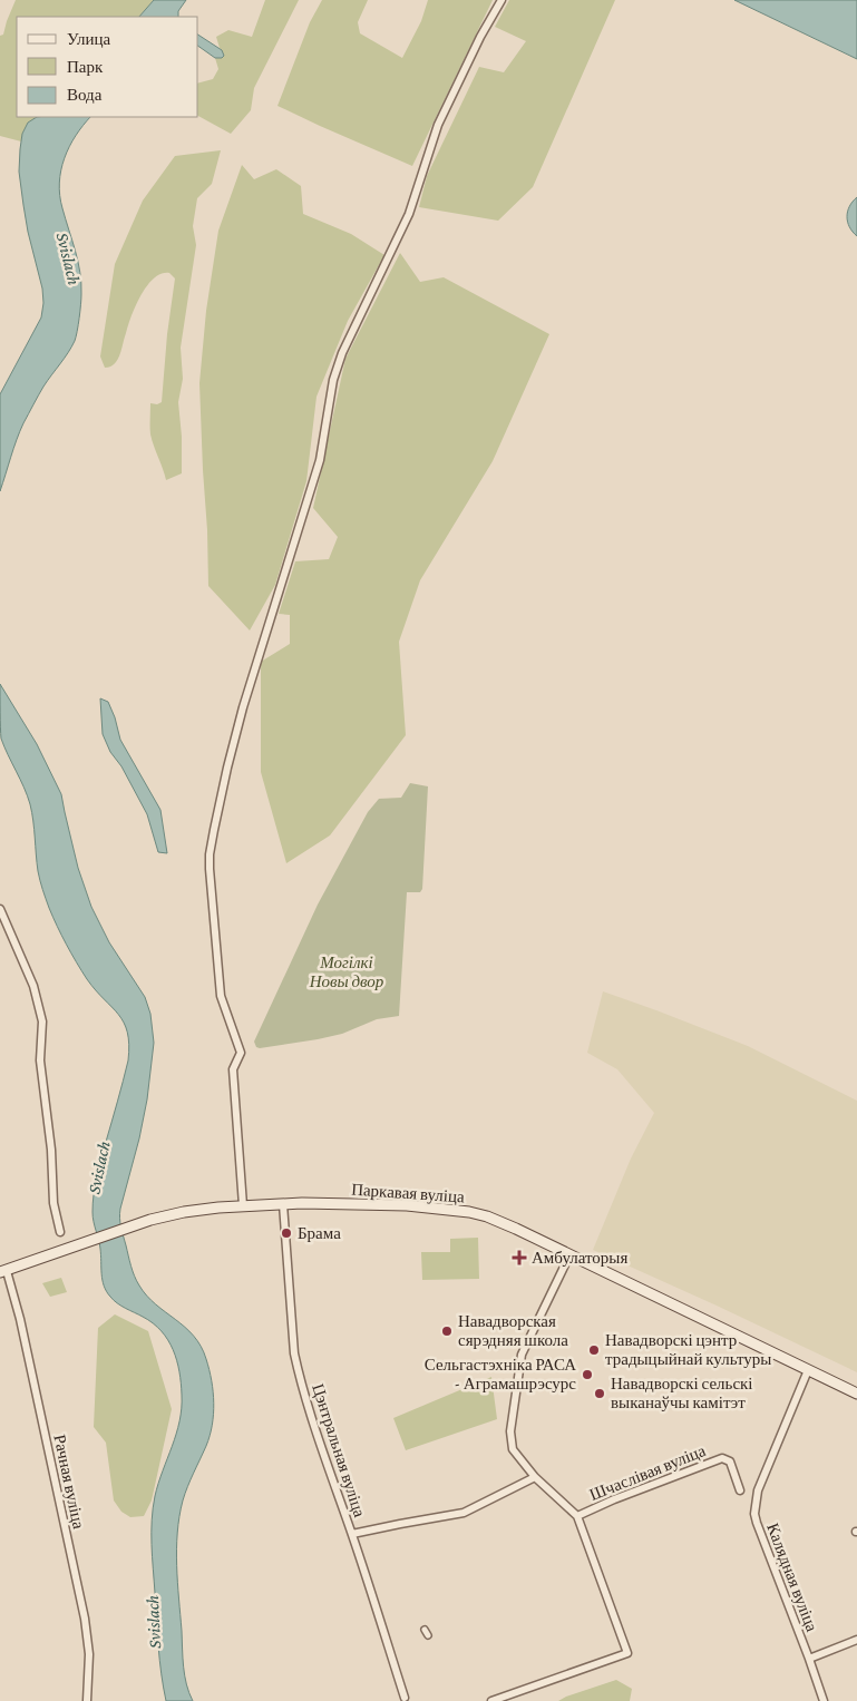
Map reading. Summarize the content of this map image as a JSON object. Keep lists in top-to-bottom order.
{
  "streets": {
    "main road": ["Паркавая вуліца"],
    "street": [
      "Цэнтральная вуліца",
      "Шчаслівая вуліца",
      "Рачная вуліца",
      "Калядная вуліца"
    ]
  },
  "crossings": [
    ["Паркавая вуліца", "Цэнтральная вуліца"],
    ["Паркавая вуліца", "Рачная вуліца"],
    ["Паркавая вуліца", "Калядная вуліца"]
  ],
  "water": ["Svislach"],
  "parks": ["Могілкі Новы двор"],
  "places": {
    "other": [
      "Брама",
      "Навадворская сярэдняя школа",
      "Навадворскі цэнтр традыцыйнай культуры",
      "Сельгастэхніка РАСА - Аграмашрэсурс",
      "Навадворскі сельскі выканаўчы камітэт"
    ],
    "health": ["Амбулаторыя"]
  },
  "legend": ["Улица", "Парк", "Вода"]
}
